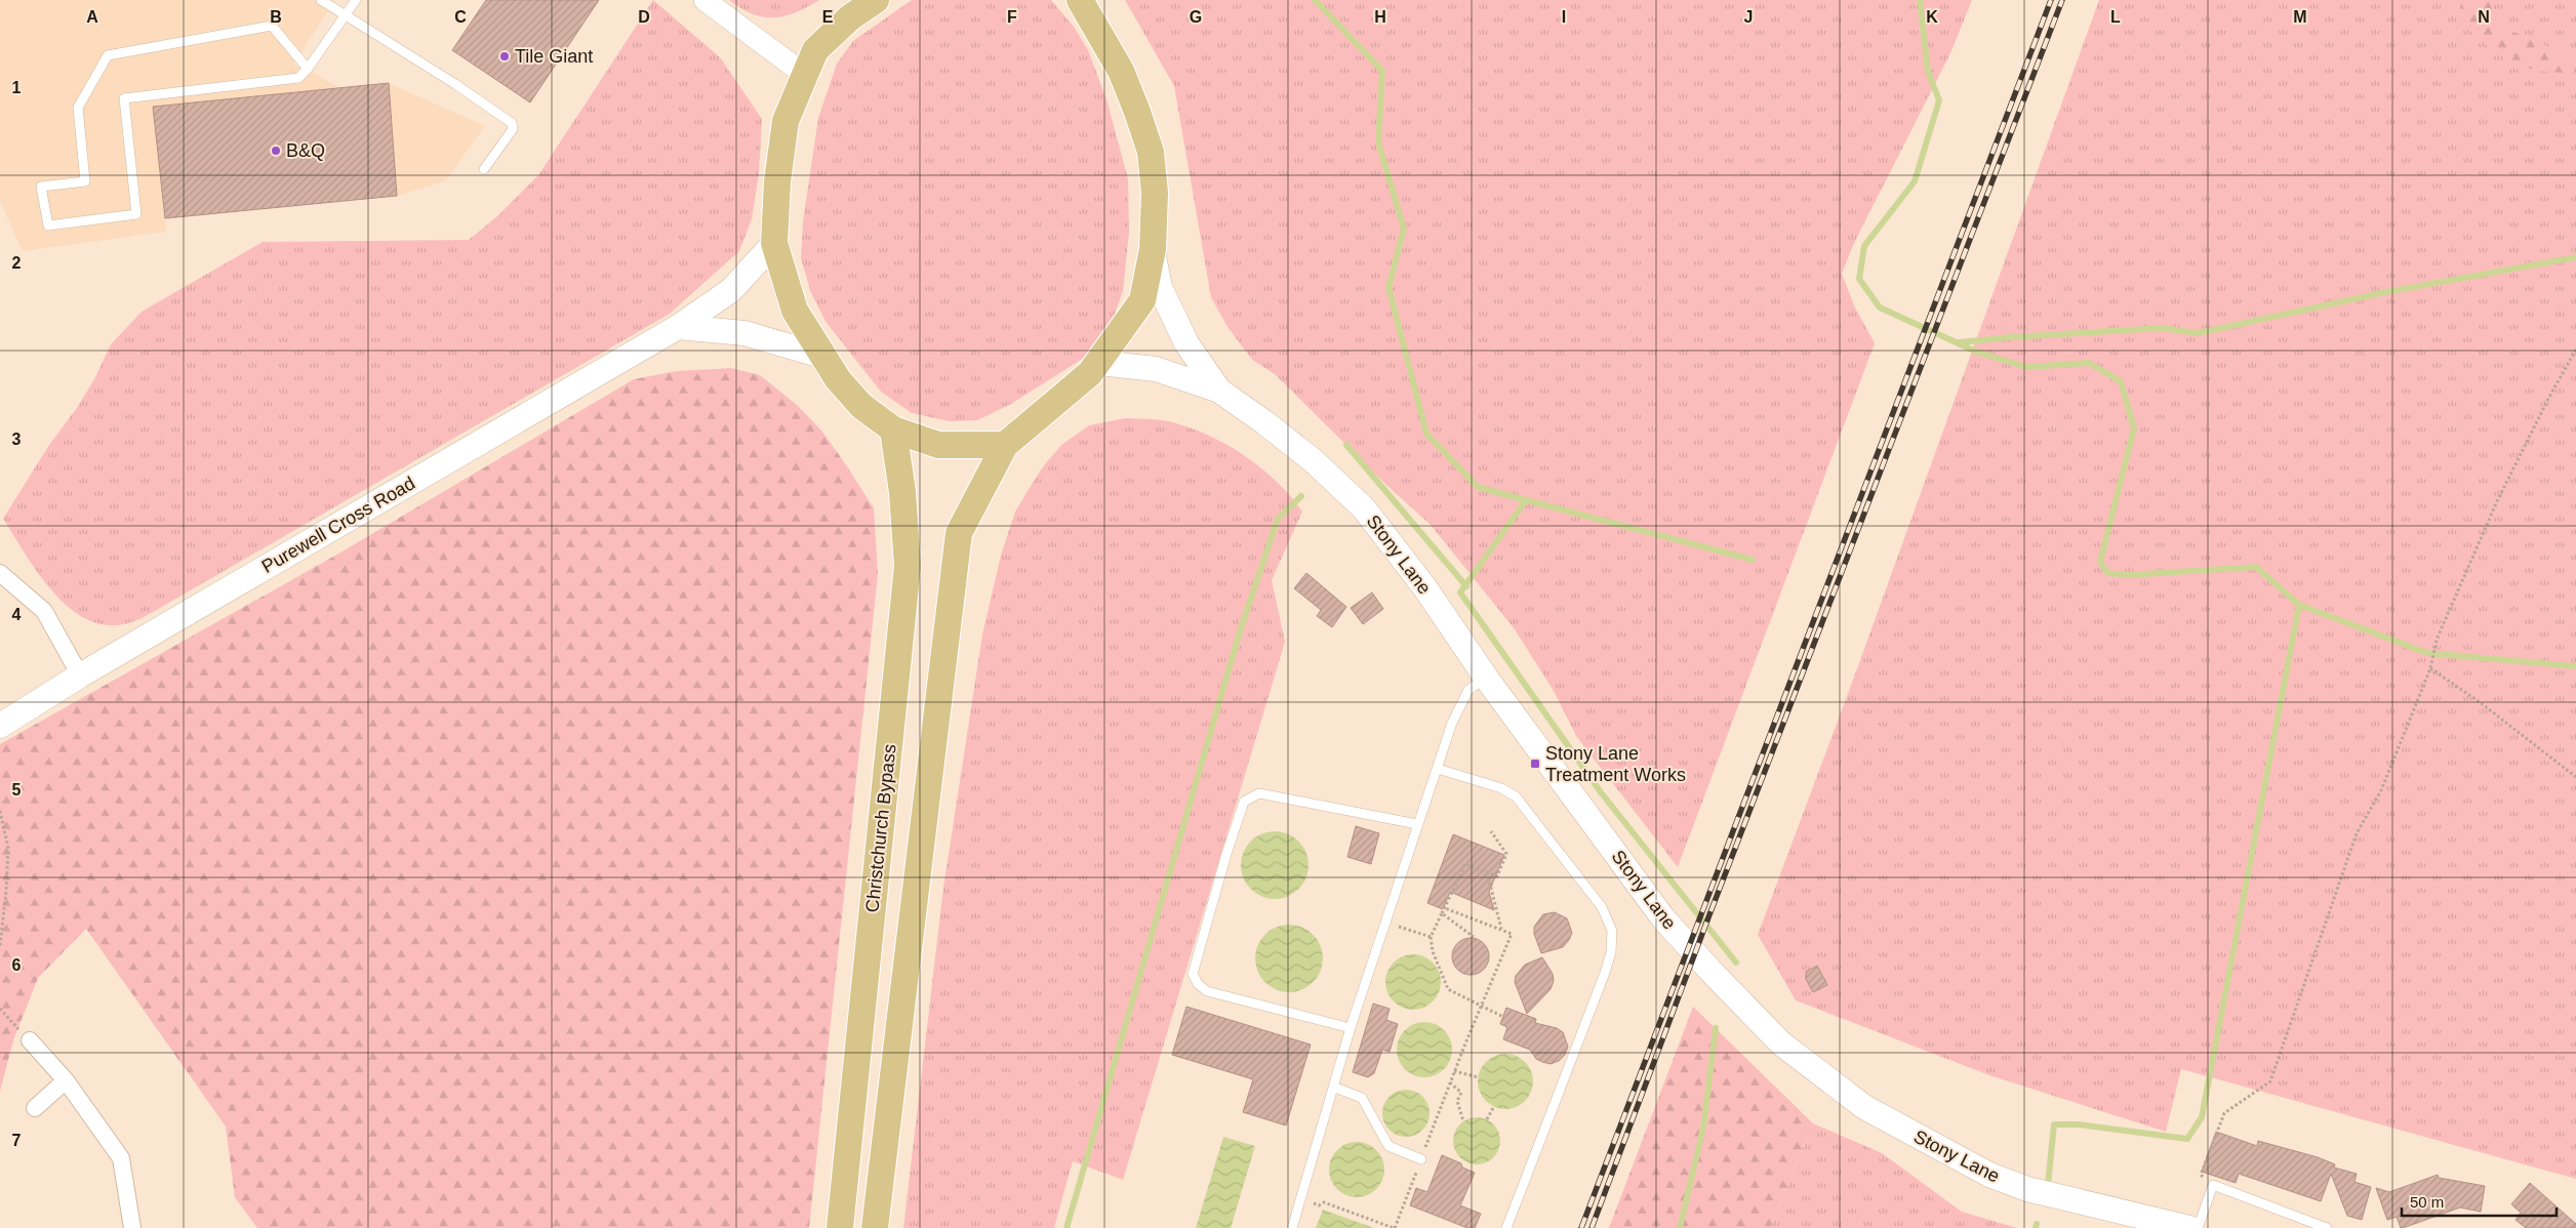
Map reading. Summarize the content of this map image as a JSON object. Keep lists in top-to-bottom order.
{
  "streets": {
    "main road": ["Purewell Cross Road", "Stony Lane", "Christchurch Bypass"]
  },
  "places": {
    "other": ["Tile Giant", "B&Q"],
    "transit": ["Stony Lane Treatment Works"]
  },
  "scale_bar": "50 m",
  "grid": {
    "columns": [
      "A",
      "B",
      "C",
      "D",
      "E",
      "F",
      "G",
      "H",
      "I",
      "J",
      "K",
      "L",
      "M",
      "N"
    ],
    "rows": [
      "1",
      "2",
      "3",
      "4",
      "5",
      "6",
      "7"
    ]
  }
}
